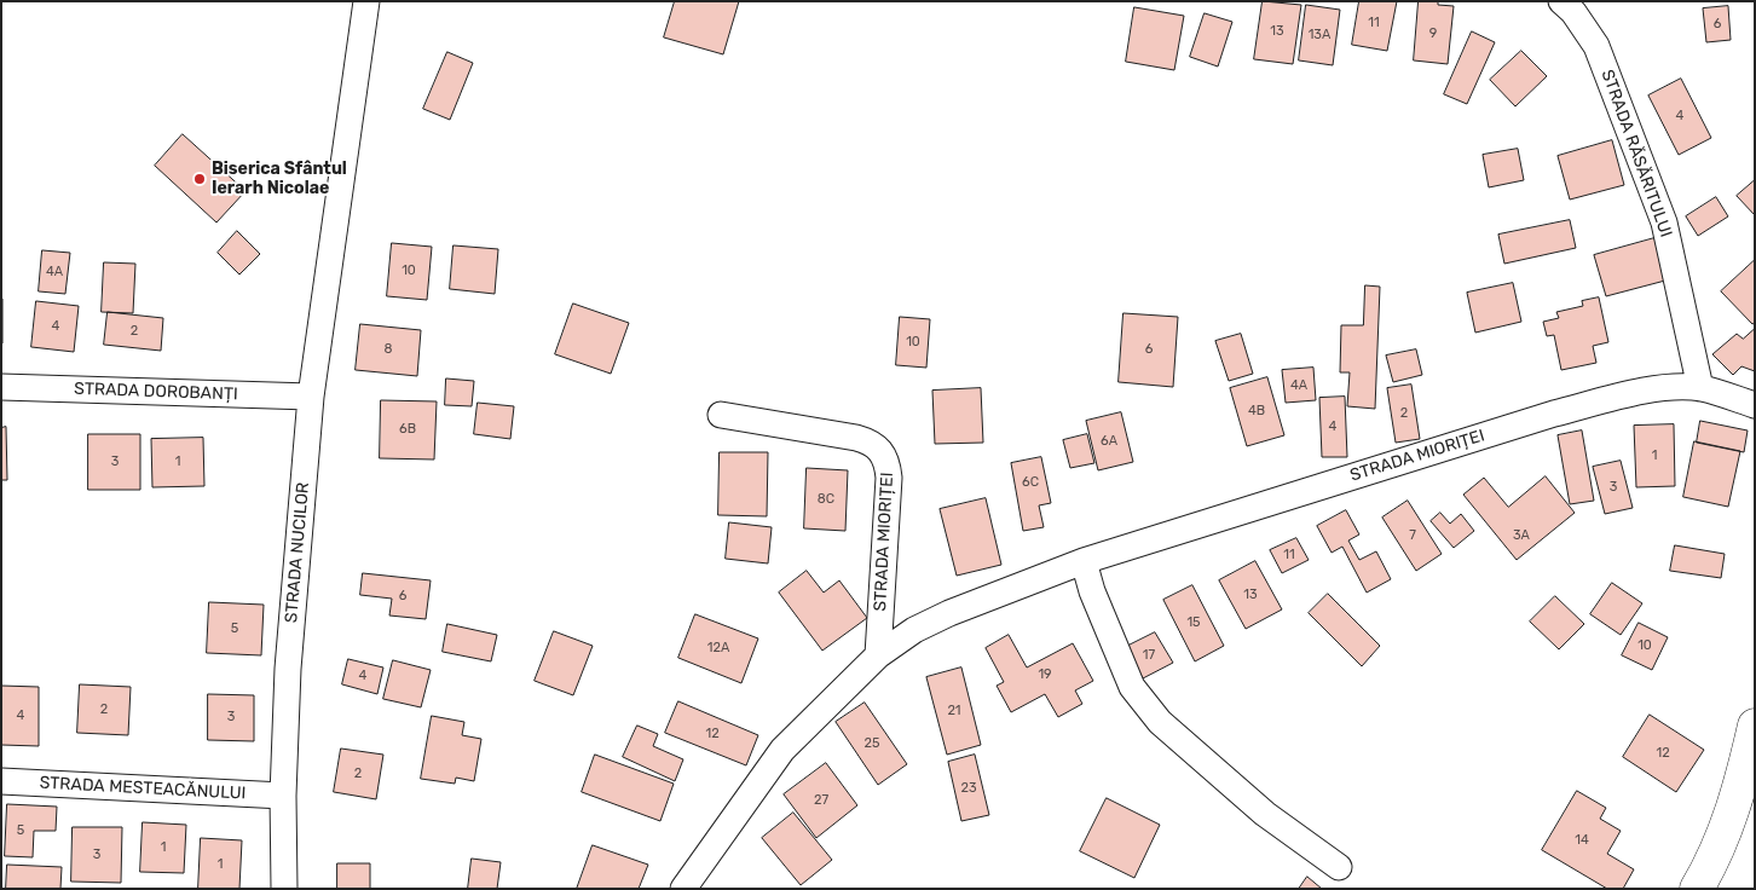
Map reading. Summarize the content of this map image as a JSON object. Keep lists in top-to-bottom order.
{
  "streets": {
    "street": [
      "STRADA RĂSĂRITULUI",
      "STRADA DOROBANȚI",
      "STRADA MIORIȚEI",
      "STRADA NUCILOR",
      "STRADA MESTEACĂNULUI"
    ]
  },
  "crossings": [
    ["STRADA RĂSĂRITULUI", "STRADA MIORIȚEI"],
    ["STRADA DOROBANȚI", "STRADA NUCILOR"],
    ["STRADA NUCILOR", "STRADA MESTEACĂNULUI"]
  ],
  "places": ["Biserica Sfântul Ierarh Nicolae"],
  "house_numbers": [
    "11",
    "6",
    "13",
    "9",
    "13A",
    "4",
    "10",
    "4A",
    "4",
    "2",
    "10",
    "8",
    "6",
    "4A",
    "4B",
    "2",
    "4",
    "6B",
    "6A",
    "1",
    "3",
    "1",
    "6C",
    "3",
    "8C",
    "7",
    "3A",
    "11",
    "13",
    "6",
    "15",
    "5",
    "10",
    "12A",
    "17",
    "19",
    "4",
    "2",
    "21",
    "4",
    "3",
    "12",
    "25",
    "12",
    "2",
    "23",
    "27",
    "5",
    "14",
    "1",
    "3",
    "1"
  ]
}
